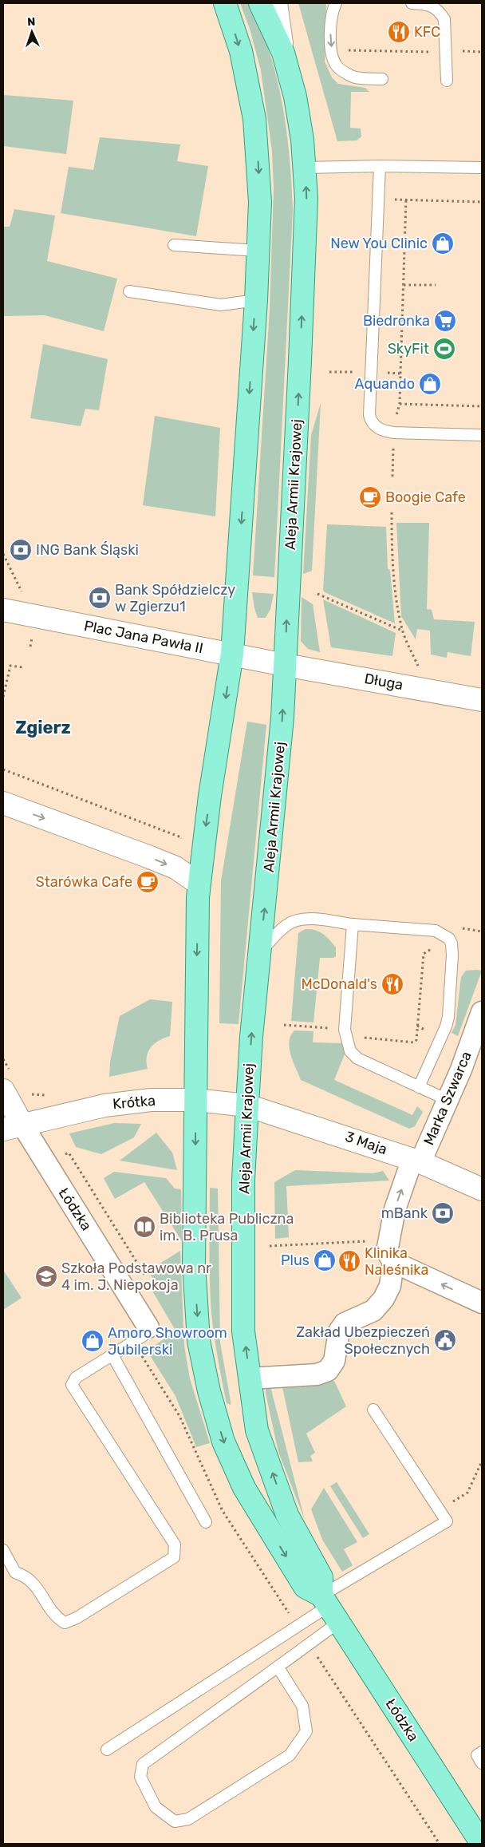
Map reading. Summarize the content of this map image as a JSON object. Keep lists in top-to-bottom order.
{
  "streets": {
    "main road": ["Aleja Armii Krajowej", "Łódzka"],
    "street": [
      "Plac Jana Pawła II",
      "Długa",
      "Marka Szwarca",
      "Krótka",
      "3 Maja"
    ]
  },
  "crossings": [
    ["Aleja Armii Krajowej", "Plac Jana Pawła II"],
    ["Aleja Armii Krajowej", "Długa"],
    ["Aleja Armii Krajowej", "Krótka"],
    ["Aleja Armii Krajowej", "3 Maja"],
    ["Aleja Armii Krajowej", "Łódzka"],
    ["Plac Jana Pawła II", "Długa"],
    ["Marka Szwarca", "3 Maja"],
    ["Krótka", "3 Maja"],
    ["Krótka", "Łódzka"]
  ],
  "districts": ["Zgierz"],
  "places": {
    "restaurant": ["KFC", "McDonald's", "Klinika Naleśnika"],
    "shop": [
      "New You Clinic",
      "Aquando",
      "Plus",
      "Amoro Showroom Jubilerski"
    ],
    "supermarket": ["Biedronka"],
    "sports": ["SkyFit"],
    "cafe": ["Boogie Cafe", "Starówka Cafe"],
    "bank": ["ING Bank Śląski", "Bank Spółdzielczy w Zgierzu1", "mBank"],
    "library": ["Biblioteka Publiczna im. B. Prusa"],
    "school or university": ["Szkoła Podstawowa nr 4 im. J. Niepokoja"],
    "public building": ["Zakład Ubezpieczeń Społecznych"]
  },
  "north": "top"
}
